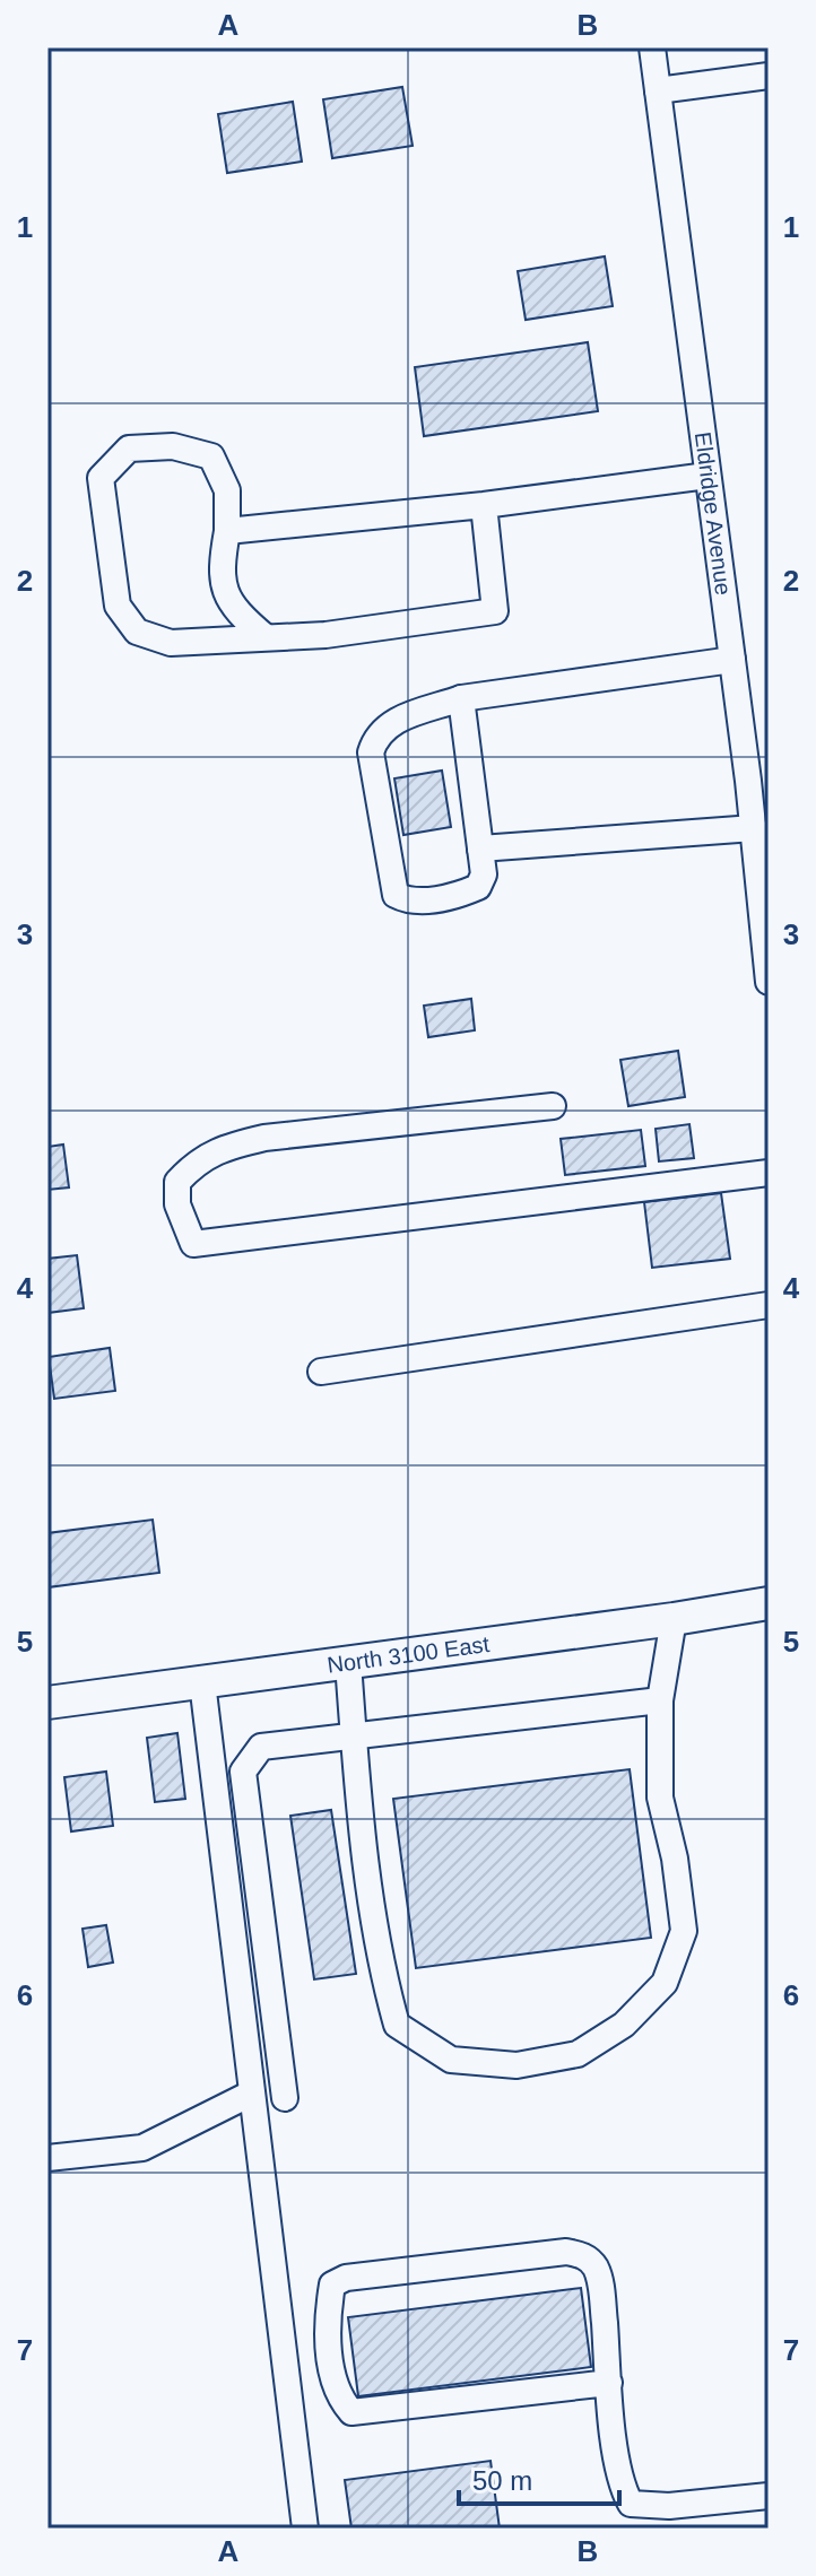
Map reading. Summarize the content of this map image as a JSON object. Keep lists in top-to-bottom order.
{
  "streets": {
    "main road": ["North 3100 East"],
    "street": ["Eldridge Avenue"]
  },
  "scale_bar": "50 m",
  "grid": {
    "columns": ["A", "B"],
    "rows": [
      "1",
      "2",
      "3",
      "4",
      "5",
      "6",
      "7"
    ]
  }
}
